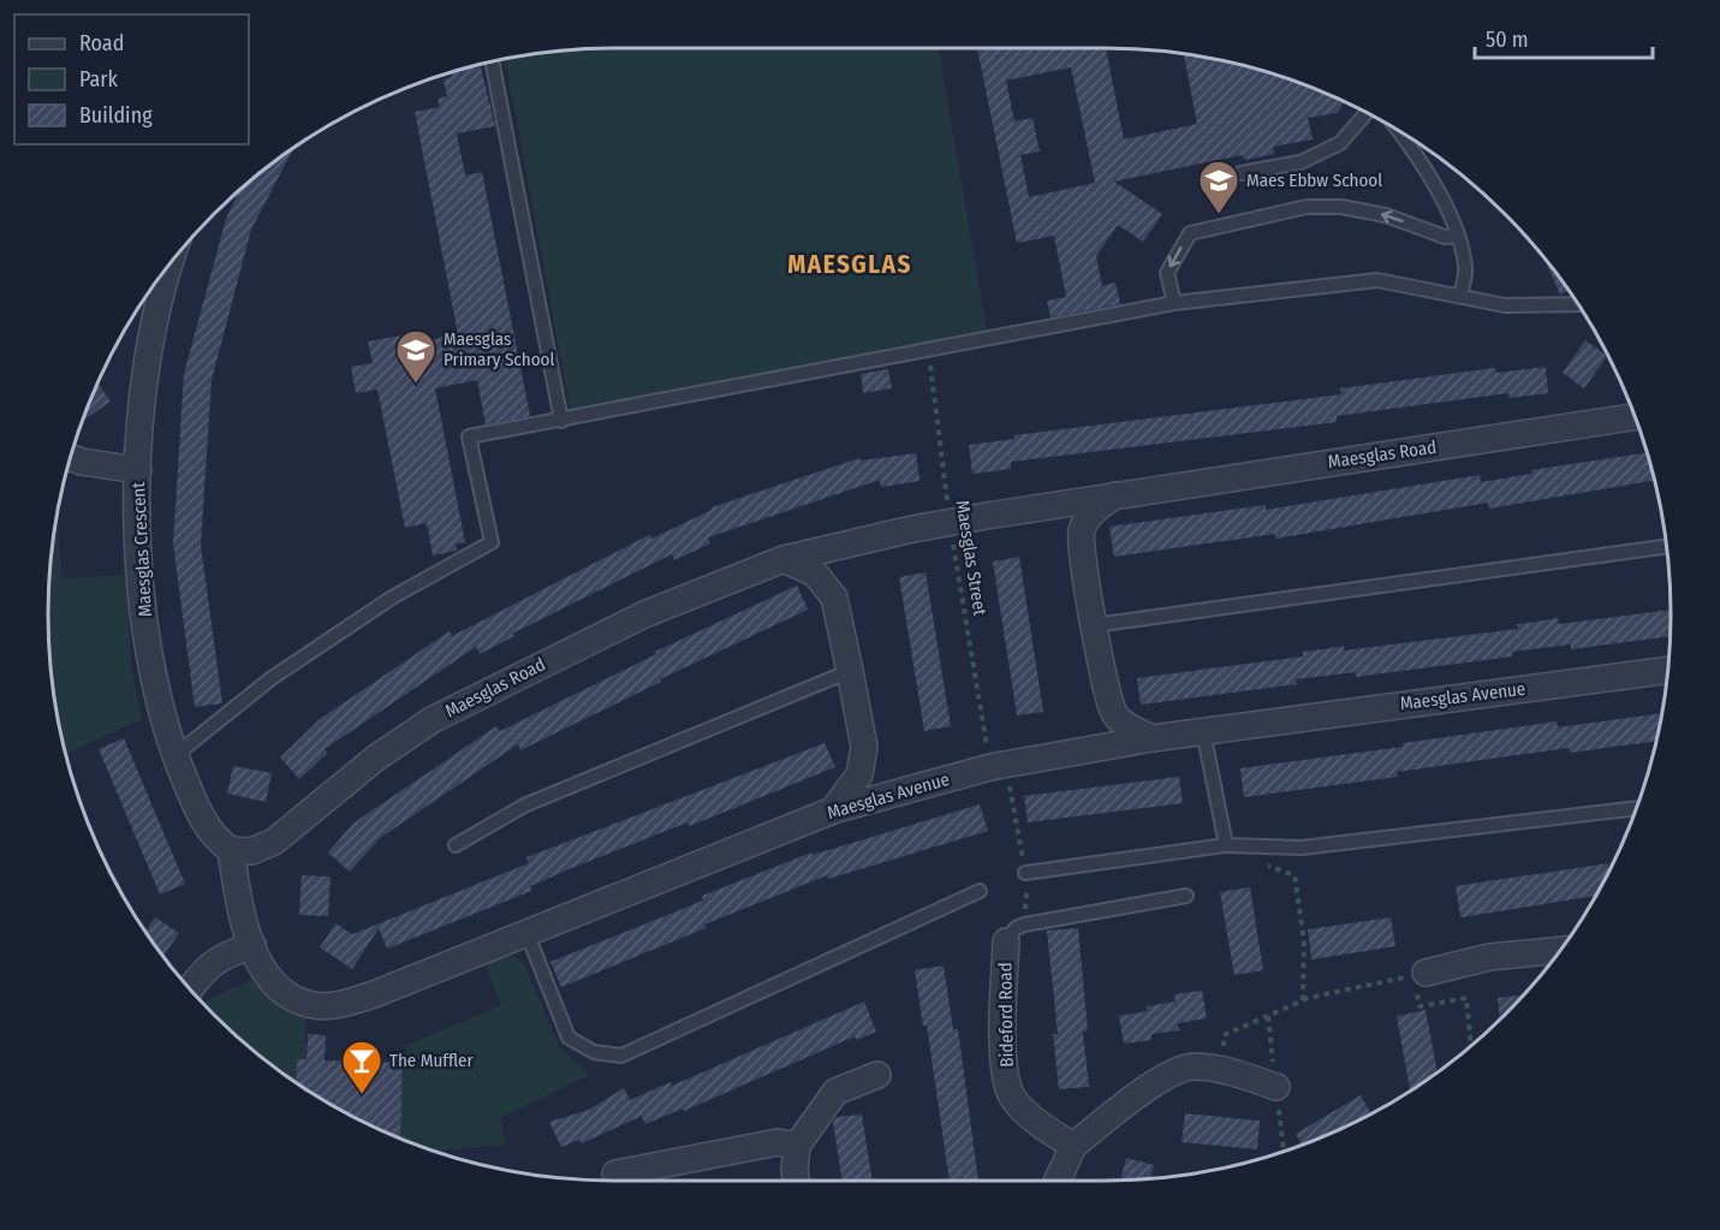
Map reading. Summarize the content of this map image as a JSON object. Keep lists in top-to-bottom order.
{
  "streets": {
    "street": [
      "Maesglas Road",
      "Maesglas Crescent",
      "Maesglas Avenue",
      "Bideford Road"
    ],
    "path": ["Maesglas Street"]
  },
  "crossings": [
    ["Maesglas Road", "Maesglas Crescent"],
    ["Maesglas Road", "Maesglas Street"],
    ["Maesglas Road", "Maesglas Avenue"],
    ["Maesglas Crescent", "Maesglas Avenue"],
    ["Maesglas Street", "Maesglas Avenue"],
    ["Maesglas Street", "Bideford Road"]
  ],
  "districts": ["MAESGLAS"],
  "places": {
    "school or university": ["Maes Ebbw School", "Maesglas Primary School"],
    "bar": ["The Muffler"]
  },
  "legend": ["Road", "Park", "Building"],
  "scale_bar": "50 m"
}
